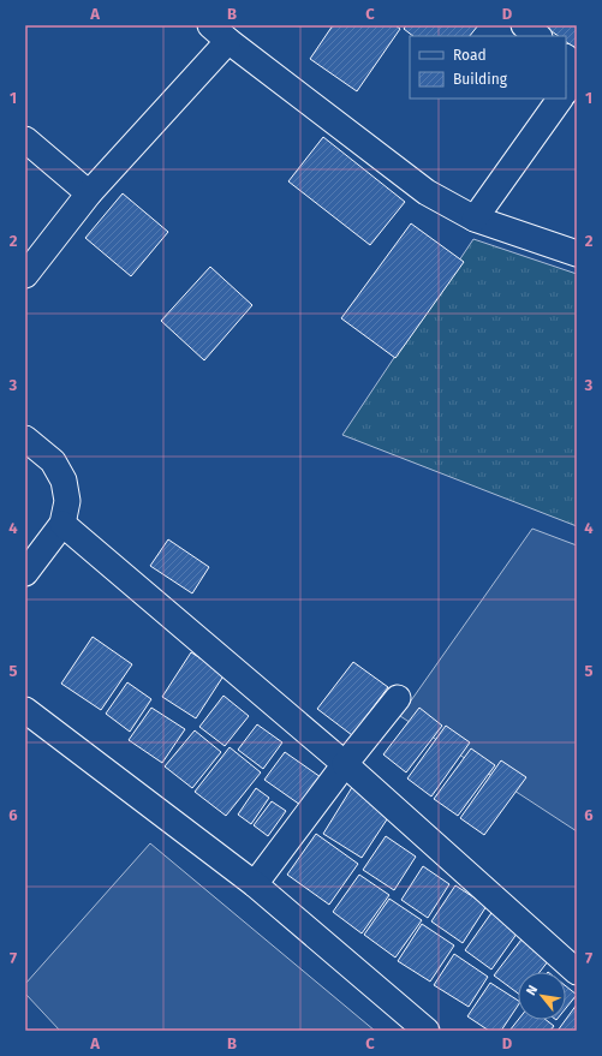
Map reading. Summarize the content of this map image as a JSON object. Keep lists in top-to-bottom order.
{
  "legend": ["Road", "Building"],
  "north": "top left",
  "grid": {
    "columns": [
      "A",
      "B",
      "C",
      "D"
    ],
    "rows": [
      "1",
      "2",
      "3",
      "4",
      "5",
      "6",
      "7"
    ]
  }
}
